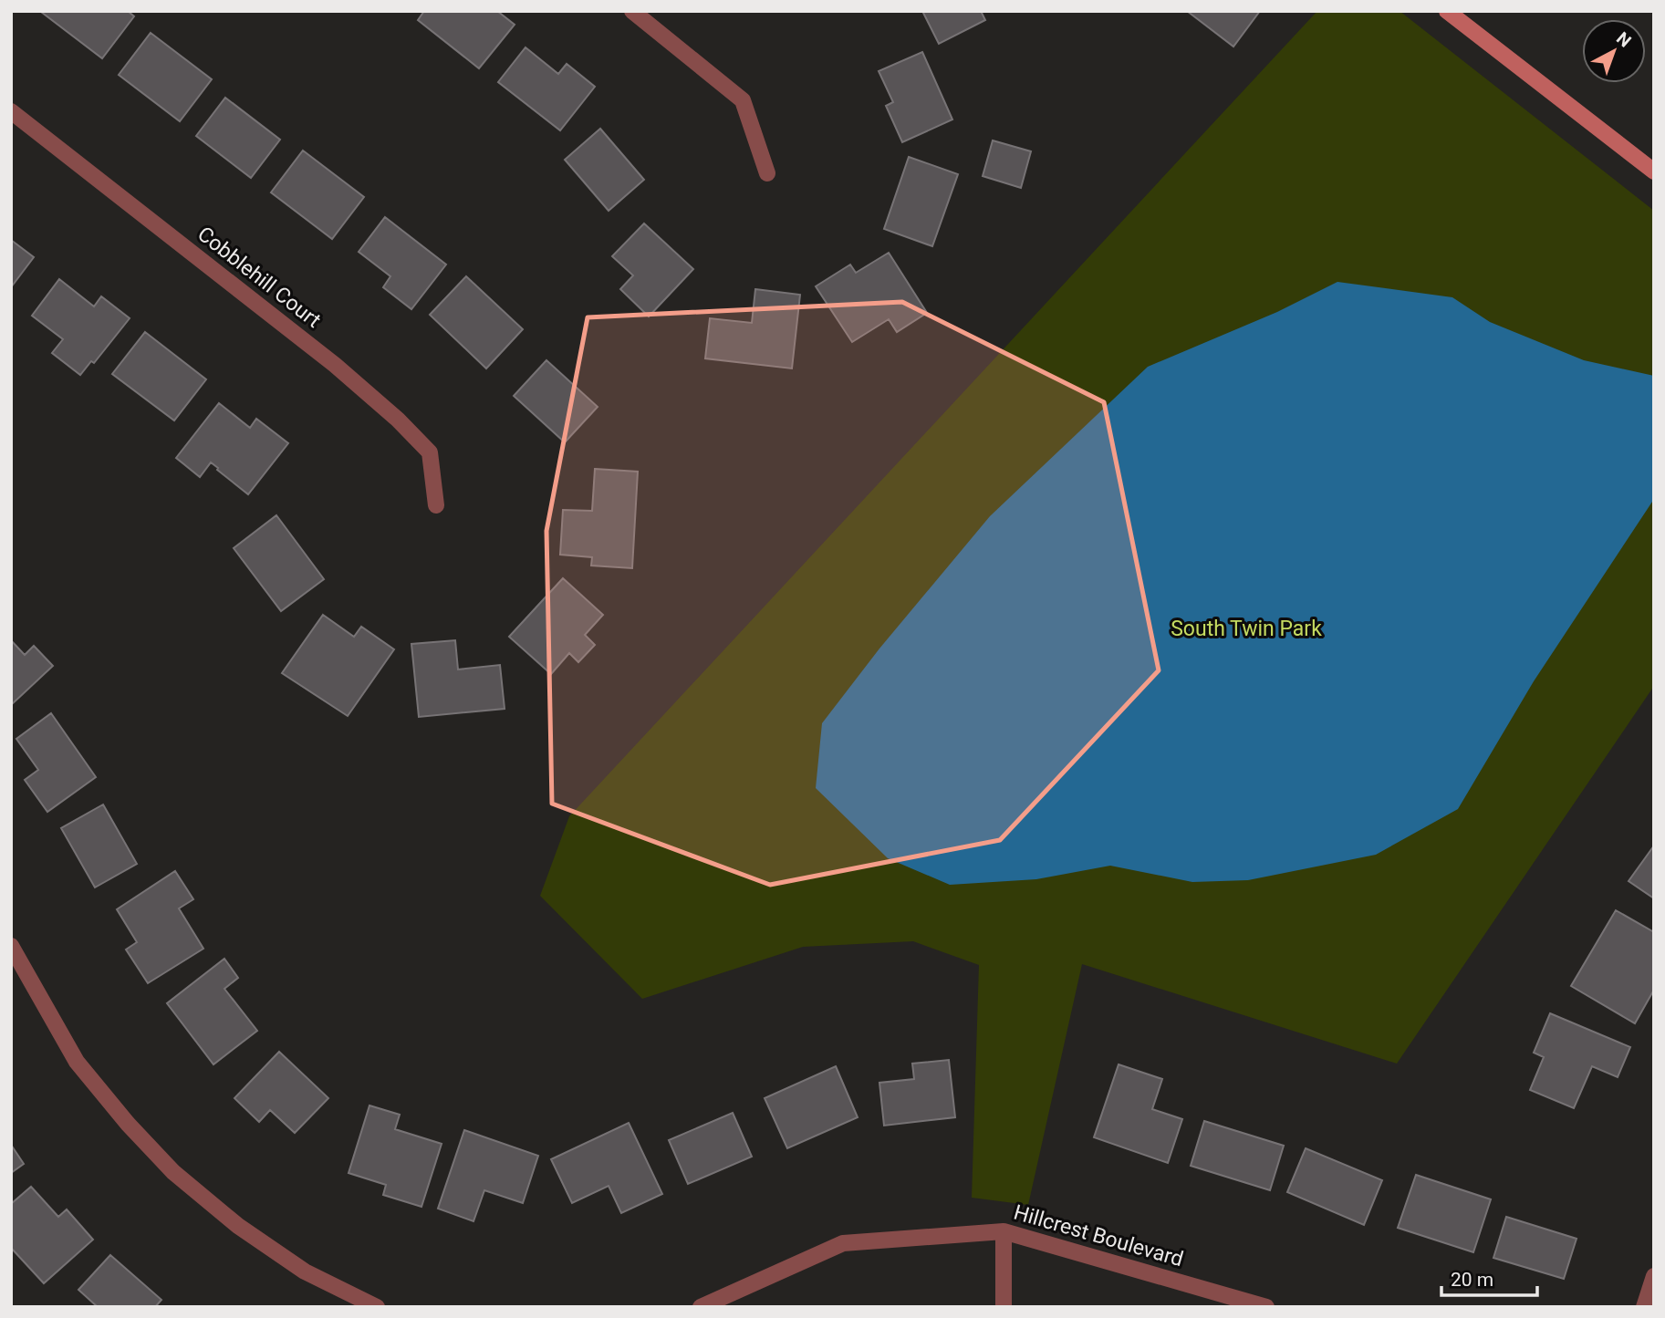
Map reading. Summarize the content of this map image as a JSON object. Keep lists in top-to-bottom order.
{
  "streets": {
    "street": ["Cobblehill Court", "Hillcrest Boulevard"]
  },
  "parks": ["South Twin Park"],
  "scale_bar": "20 m",
  "north": "top right"
}
